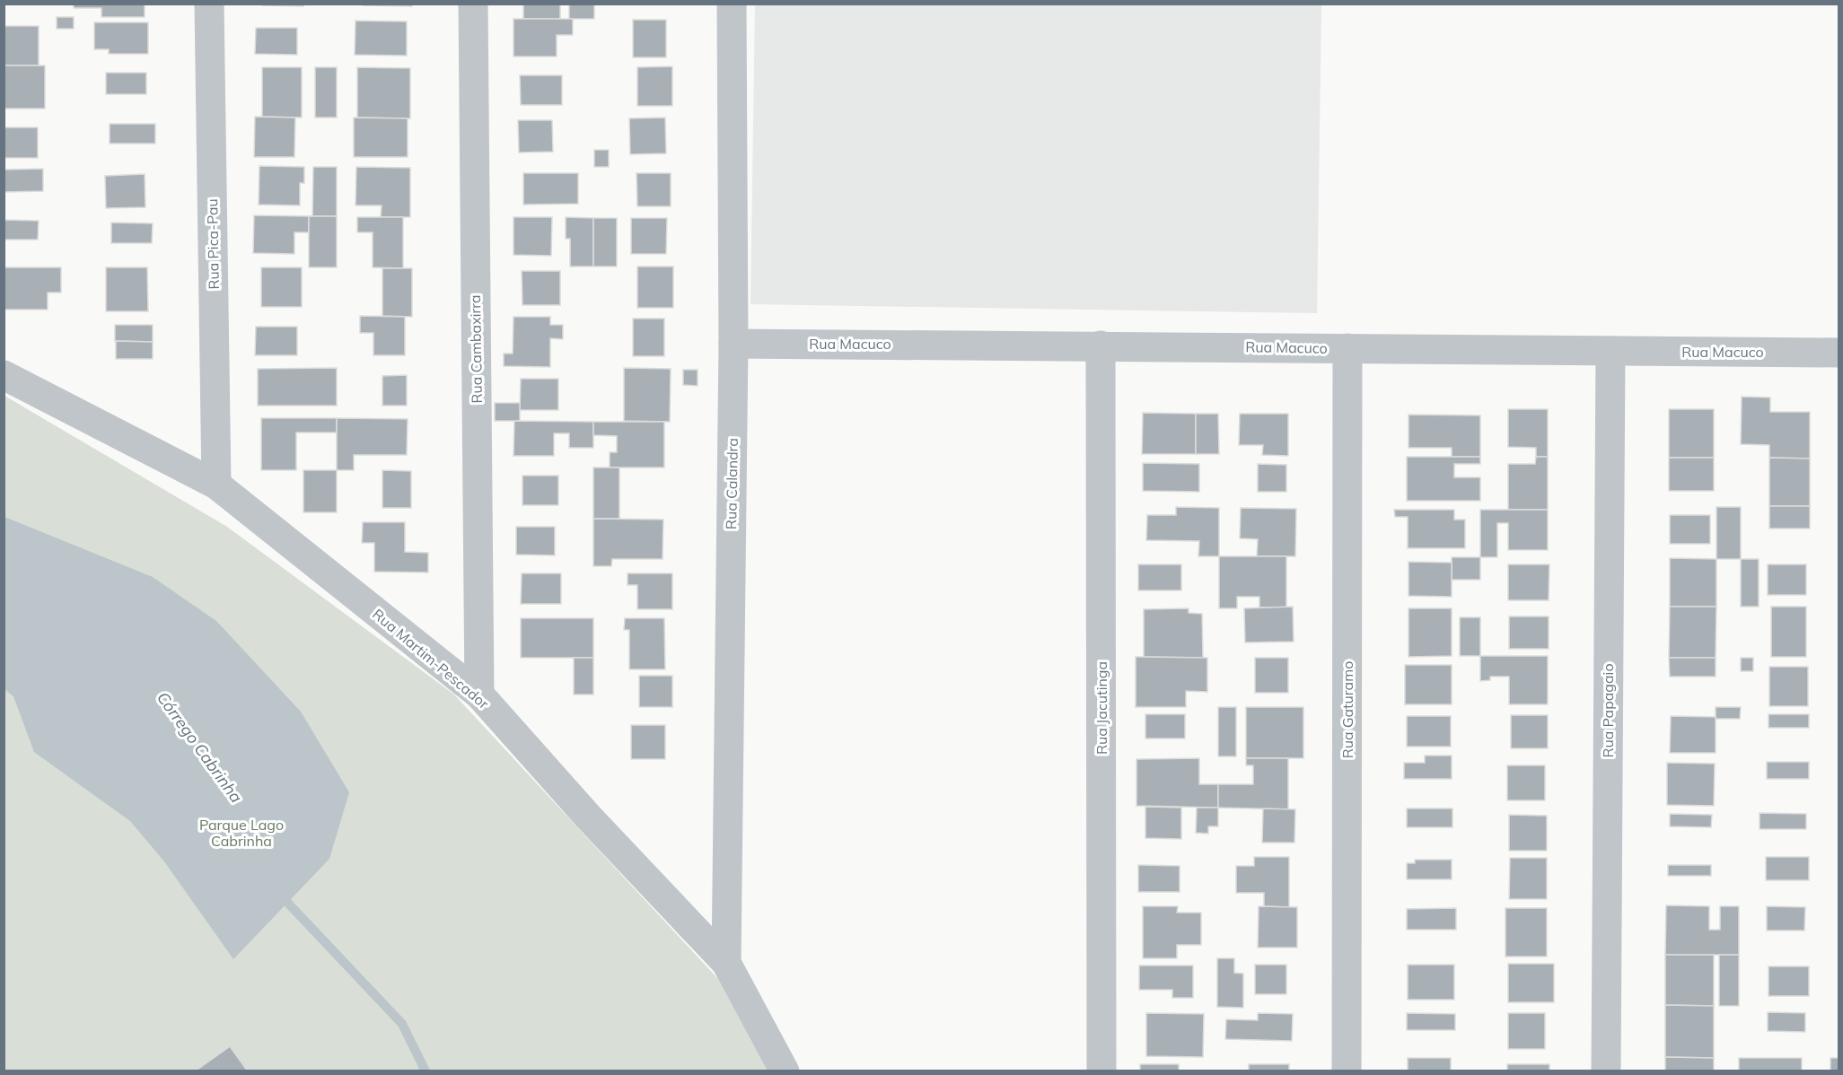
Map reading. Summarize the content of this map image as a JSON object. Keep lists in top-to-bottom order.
{
  "streets": {
    "street": [
      "Rua Pica-Pau",
      "Rua Macuco",
      "Rua Cambaxirra",
      "Rua Calandra",
      "Rua Martim-Pescador",
      "Rua Jacutinga",
      "Rua Gaturamo",
      "Rua Papagaio"
    ]
  },
  "crossings": [
    ["Rua Pica-Pau", "Rua Martim-Pescador"],
    ["Rua Macuco", "Rua Calandra"],
    ["Rua Macuco", "Rua Jacutinga"],
    ["Rua Macuco", "Rua Gaturamo"],
    ["Rua Macuco", "Rua Papagaio"],
    ["Rua Cambaxirra", "Rua Martim-Pescador"],
    ["Rua Calandra", "Rua Martim-Pescador"]
  ],
  "water": ["Córrego Cabrinha"],
  "parks": ["Parque Lago Cabrinha"]
}
